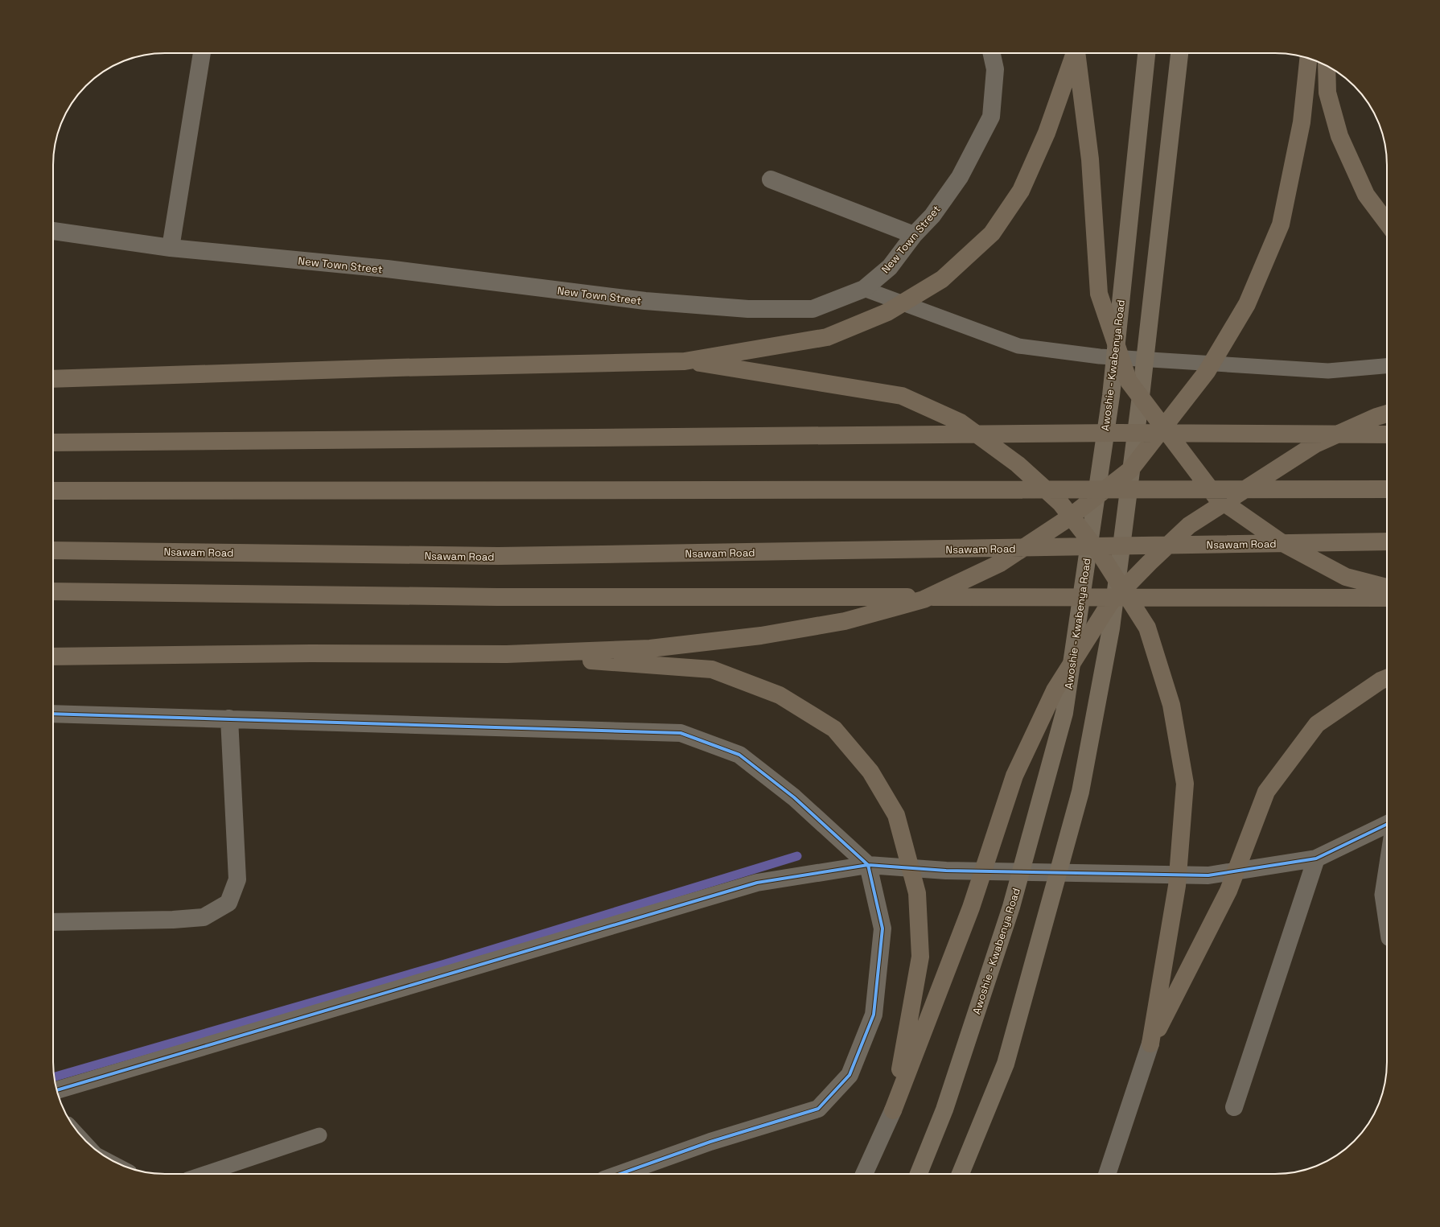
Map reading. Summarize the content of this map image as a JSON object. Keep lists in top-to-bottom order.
{
  "streets": {
    "highway": ["Nsawam Road"],
    "main road": ["Awoshie - Kwabenya Road"],
    "street": ["New Town Street"]
  }
}
